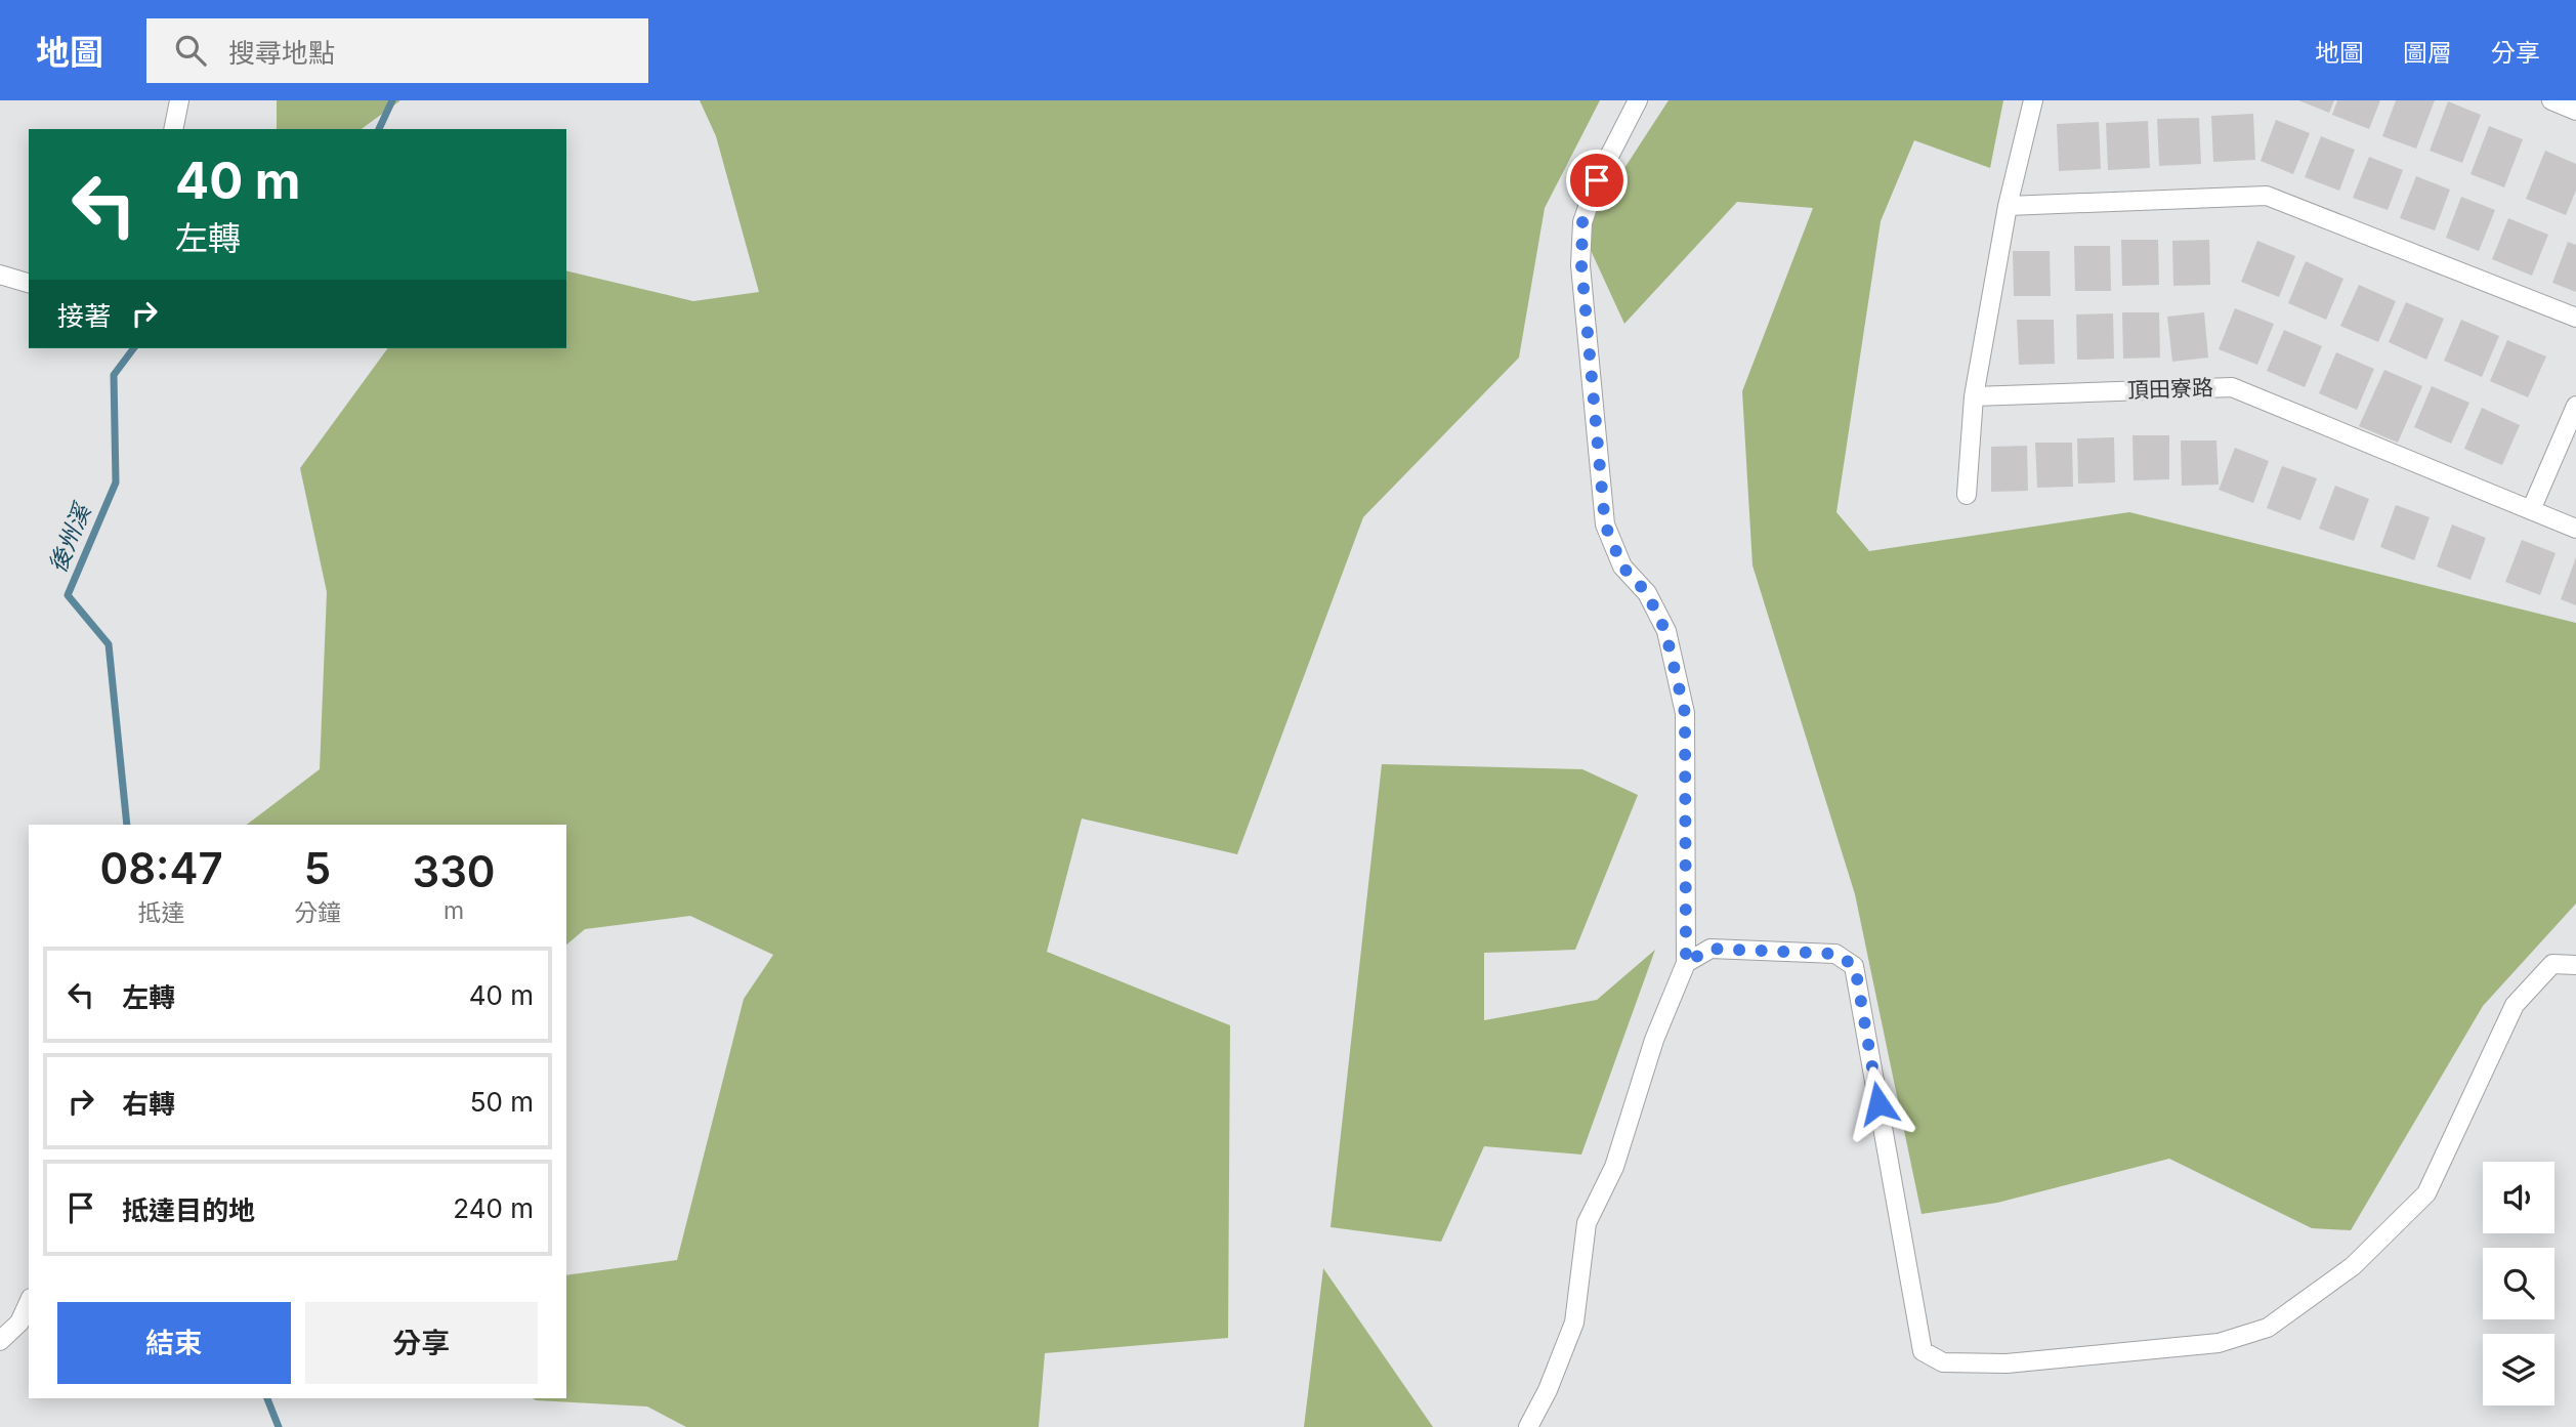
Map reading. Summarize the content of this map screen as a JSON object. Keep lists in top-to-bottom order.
{
  "streets": {
    "street": ["頂田寮路"]
  },
  "water": ["後州溪"],
  "page": {
    "header": "地圖",
    "search": "搜尋地點",
    "nav": ["地圖", "圖層", "分享"],
    "turn": ["40 m", "左轉"],
    "then": "接著",
    "eta": [
      "08:47",
      "抵達",
      "5",
      "分鐘",
      "330",
      "m"
    ],
    "list": [
      {
        "name": "左轉",
        "value": "40 m"
      },
      {
        "name": "右轉",
        "value": "50 m"
      },
      {
        "name": "抵達目的地",
        "value": "240 m"
      }
    ],
    "buttons": ["結束", "分享"]
  }
}
